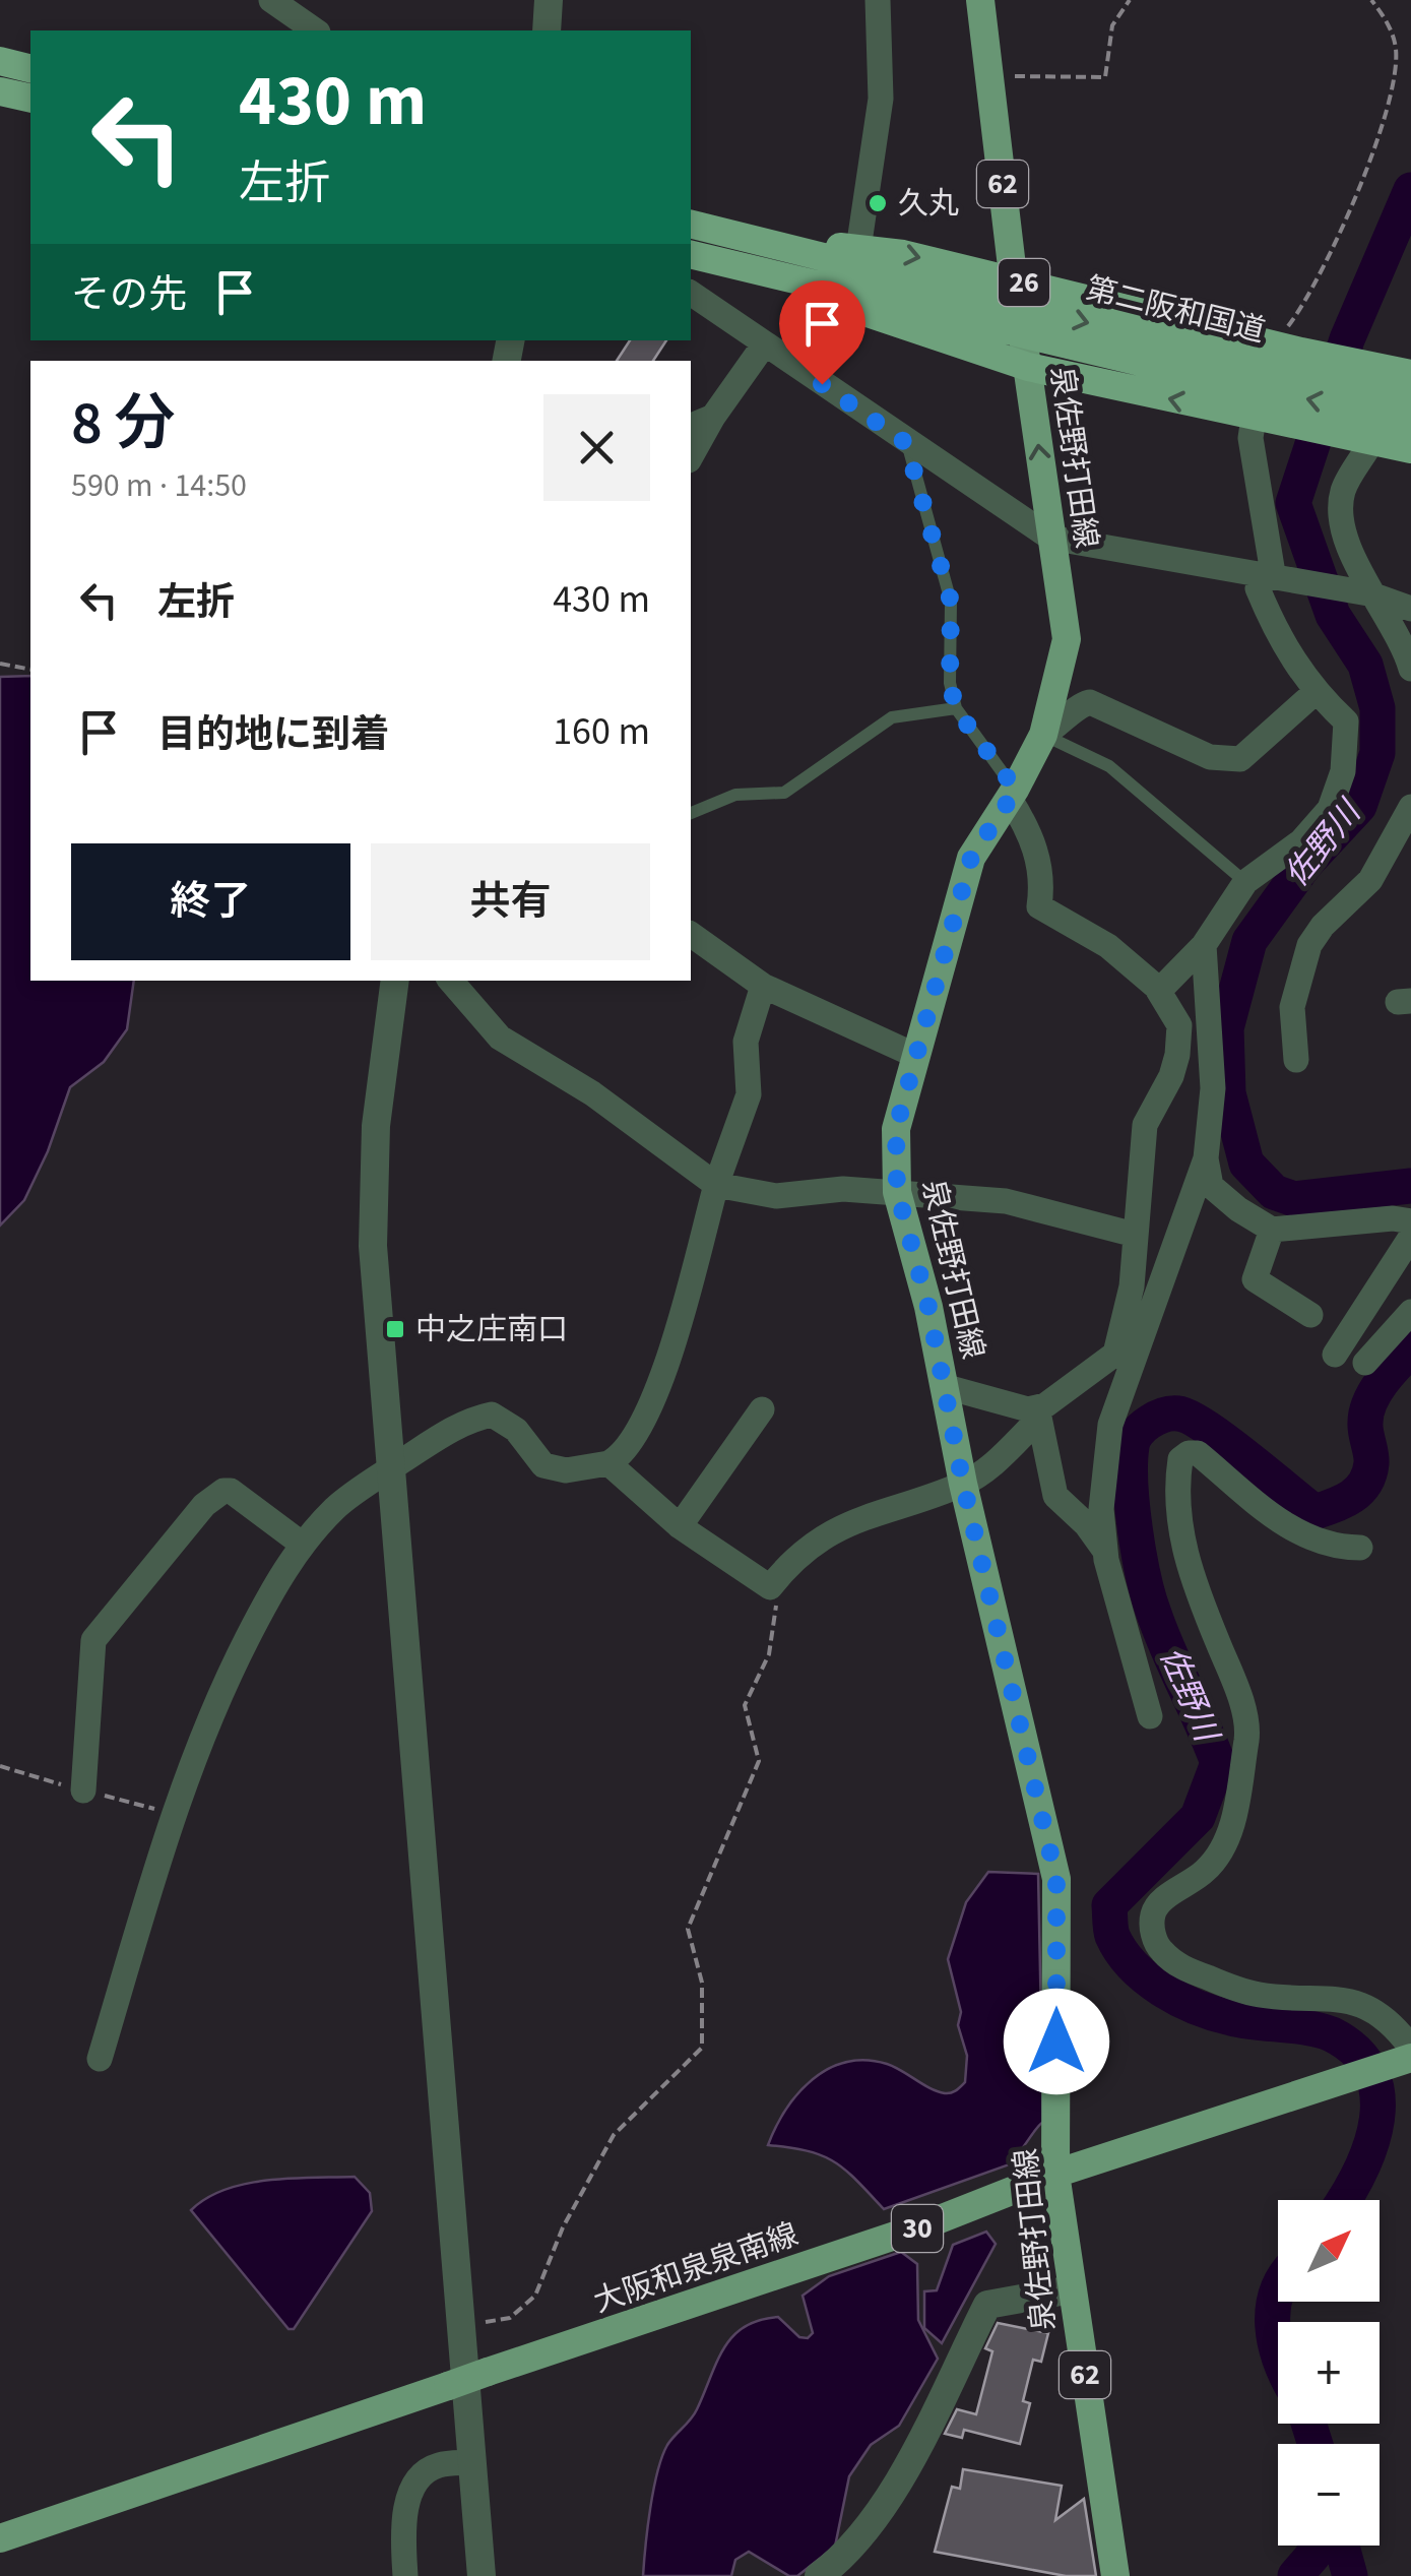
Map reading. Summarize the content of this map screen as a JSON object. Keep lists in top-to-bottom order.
{
  "streets": {
    "highway": ["26", "第二阪和国道"],
    "main road": [
      "62",
      "泉佐野打田線",
      "30",
      "大阪和泉泉南線"
    ]
  },
  "crossings": [
    ["26", "第二阪和国道"],
    ["26", "泉佐野打田線"],
    ["第二阪和国道", "泉佐野打田線"],
    ["泉佐野打田線", "大阪和泉泉南線"]
  ],
  "water": ["佐野川"],
  "places": {
    "other": ["久丸"],
    "transit": ["中之庄南口"]
  },
  "north": "top right",
  "page": {
    "turn": ["430 m", "左折"],
    "then": "その先",
    "heading": ["8 分", "590 m · 14:50"],
    "list": [
      {
        "name": "左折",
        "value": "430 m"
      },
      {
        "name": "目的地に到着",
        "value": "160 m"
      }
    ],
    "buttons": ["終了", "共有"],
    "map_buttons": ["+", "−"]
  }
}
